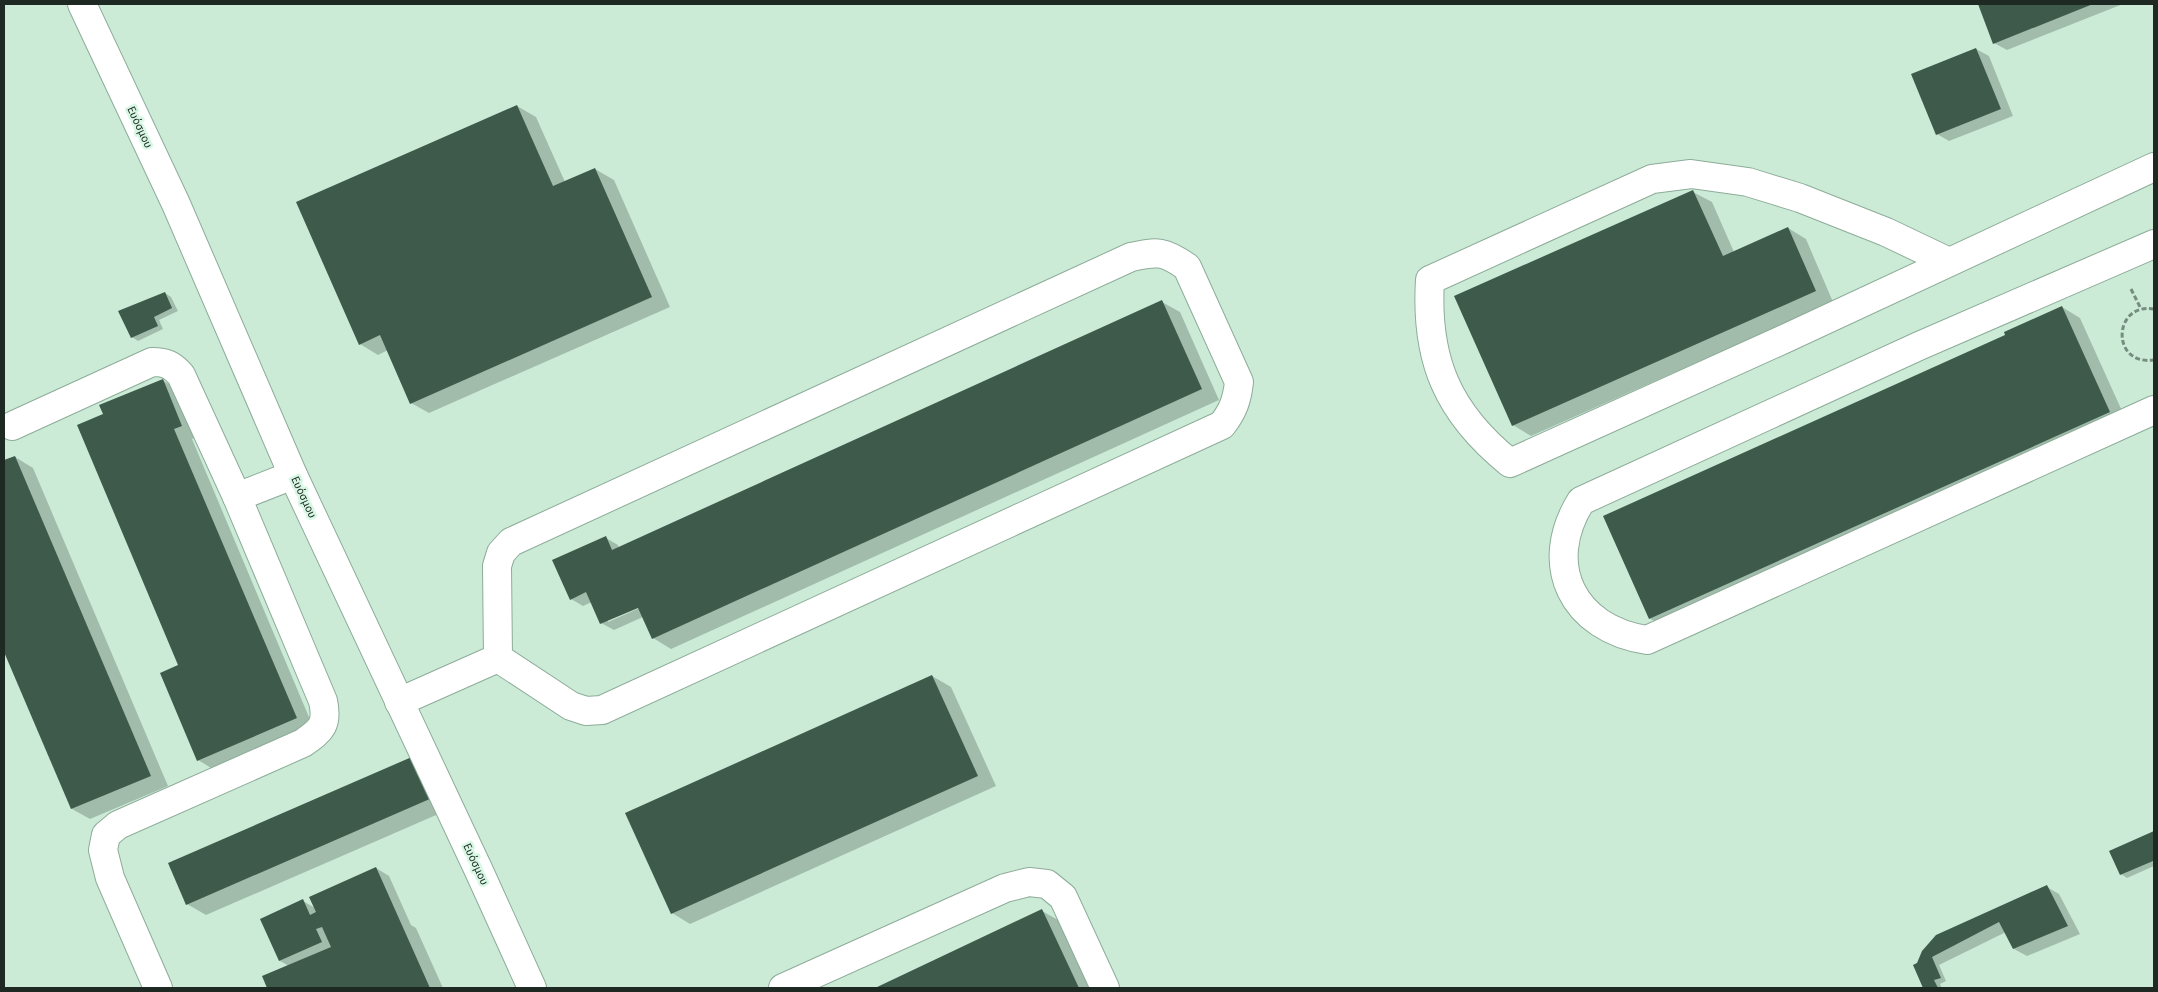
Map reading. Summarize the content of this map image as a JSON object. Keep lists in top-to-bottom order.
{
  "streets": {
    "main road": ["Ευόσμου"]
  }
}
